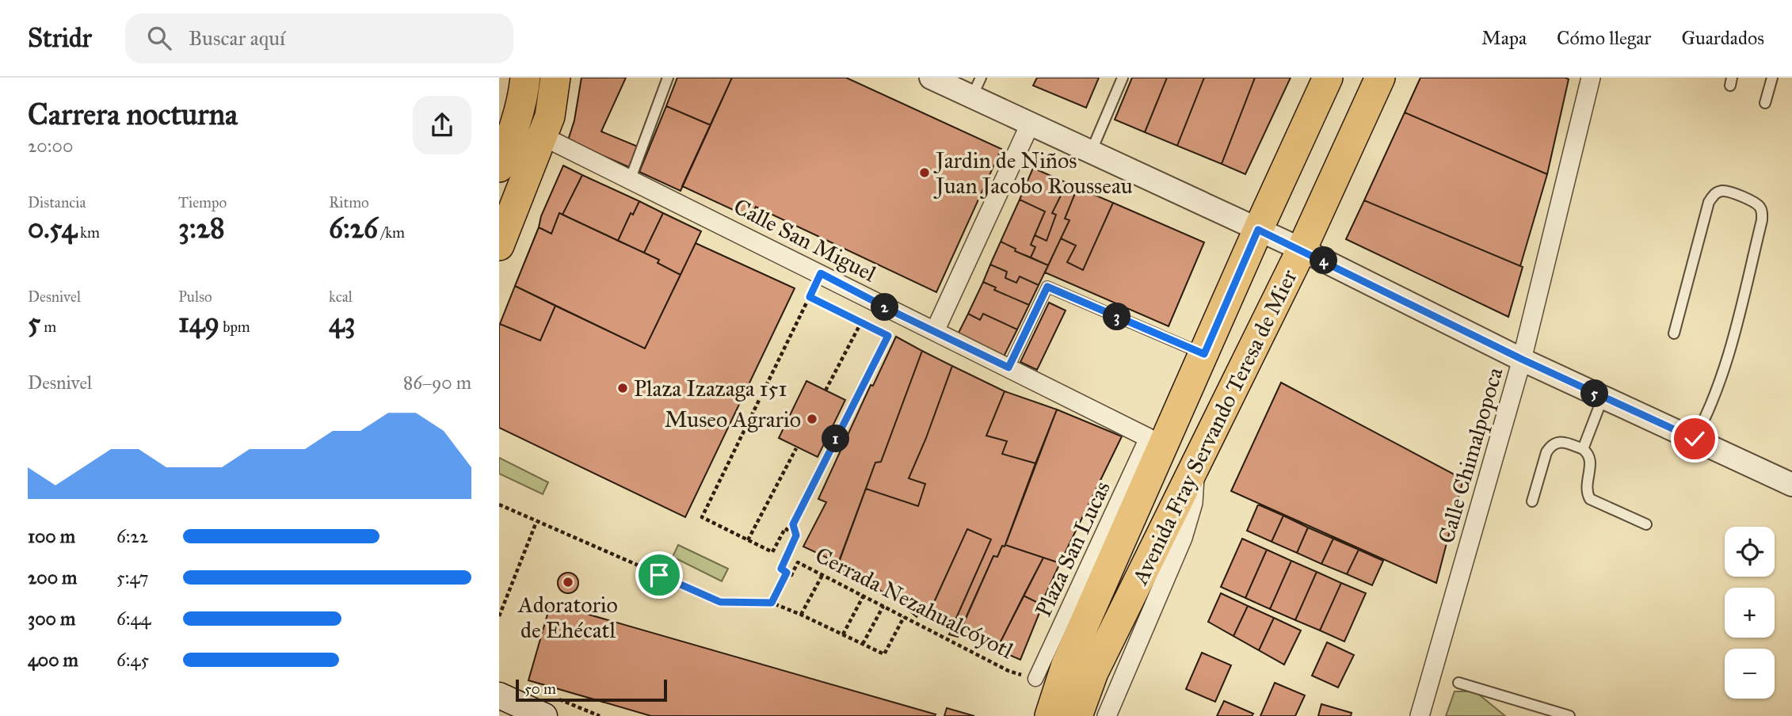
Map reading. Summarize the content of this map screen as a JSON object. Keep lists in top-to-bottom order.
{
  "streets": {
    "main road": ["Avenida Fray Servando Teresa de Mier"],
    "street": ["Calle San Miguel", "Calle Chimalpopoca", "Plaza San Lucas"],
    "path": ["Cerrada Nezahualcóyotl"]
  },
  "crossings": [
    ["Calle San Miguel", "Avenida Fray Servando Teresa de Mier"],
    ["Calle San Miguel", "Plaza San Lucas"],
    ["Calle San Miguel", "Cerrada Nezahualcóyotl"],
    ["Avenida Fray Servando Teresa de Mier", "Plaza San Lucas"],
    ["Plaza San Lucas", "Cerrada Nezahualcóyotl"]
  ],
  "places": [
    "Jardin de Niños Juan Jacobo Rousseau",
    "Plaza Izazaga 151",
    "Museo Agrario",
    "Adoratorio de Ehécatl"
  ],
  "scale_bar": "50 m",
  "page": {
    "header": "Stridr",
    "search": "Buscar aquí",
    "nav": ["Mapa", "Cómo llegar", "Guardados"],
    "heading": ["Carrera nocturna", "20:00"],
    "stats": [
      ["Distancia", "0.54 km"],
      ["Tiempo", "3:28"],
      ["Ritmo", "6:26 /km"],
      ["Desnivel", "5 m"],
      ["Pulso", "149 bpm"],
      ["kcal", "43"]
    ],
    "pins": [
      "4",
      "2",
      "3",
      "5",
      "1"
    ],
    "chart": ["Desnivel", "86–90 m"],
    "list": [
      {
        "name": "100 m",
        "note": "6:22"
      },
      {
        "name": "200 m",
        "note": "5:47"
      },
      {
        "name": "300 m",
        "note": "6:44"
      },
      {
        "name": "400 m",
        "note": "6:45"
      }
    ],
    "map_buttons": ["+", "−"],
    "scale": "50 m"
  }
}
